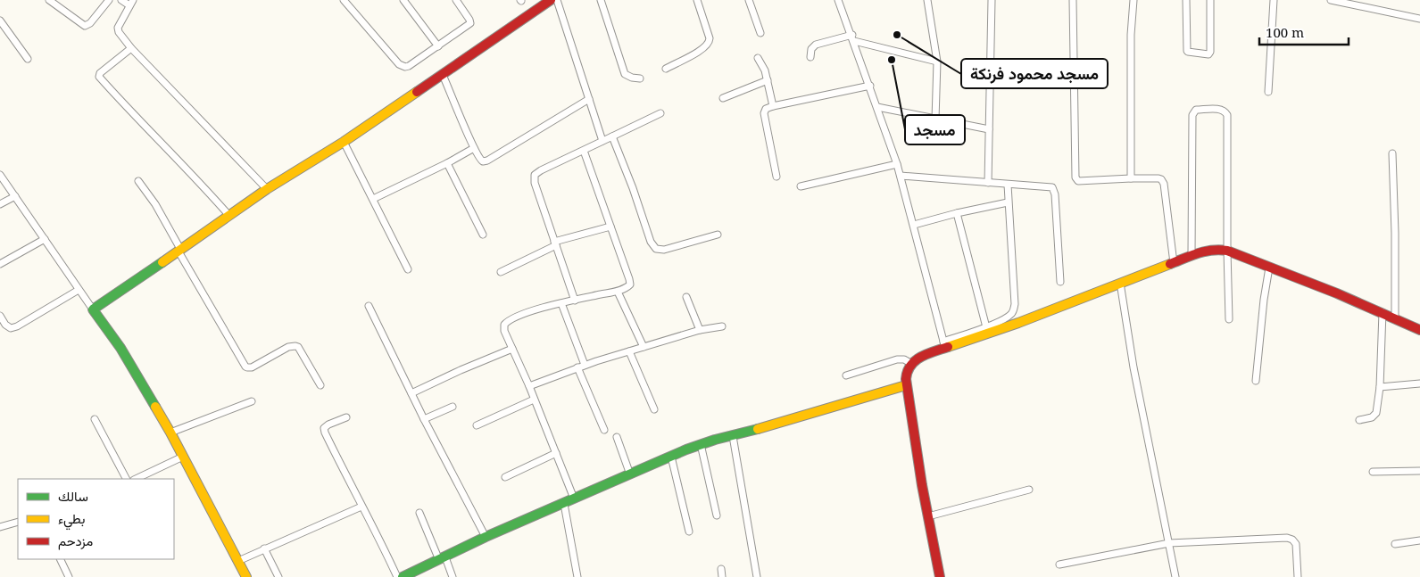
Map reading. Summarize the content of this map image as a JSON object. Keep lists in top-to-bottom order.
{
  "places": ["مسجد محمود فرنكة", "مسجد"],
  "legend": ["سالك", "بطيء", "مزدحم"],
  "scale_bar": "100 m"
}
